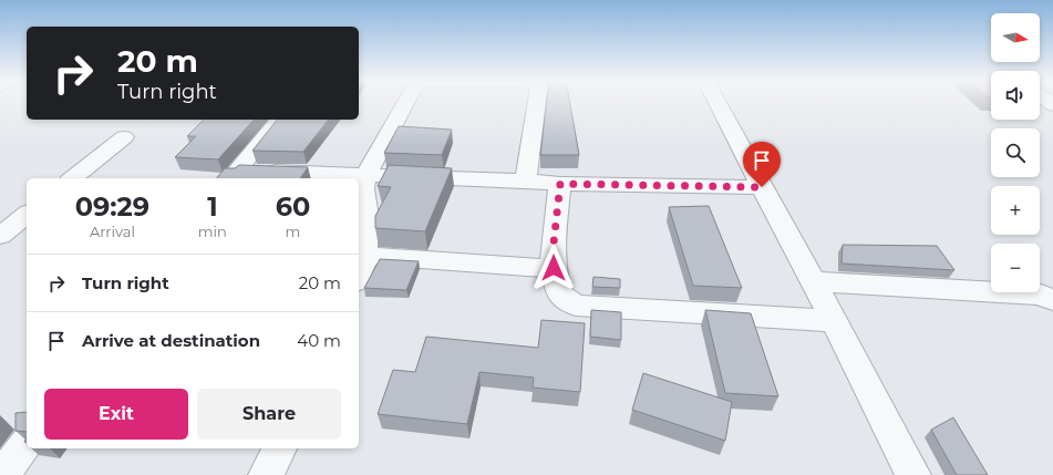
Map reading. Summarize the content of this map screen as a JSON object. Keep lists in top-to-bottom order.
{
  "north": "right",
  "page": {
    "map_buttons": ["+", "−"],
    "turn": ["20 m", "Turn right"],
    "eta": [
      "09:29",
      "Arrival",
      "1",
      "min",
      "60",
      "m"
    ],
    "list": [
      {
        "name": "Turn right",
        "value": "20 m"
      },
      {
        "name": "Arrive at destination",
        "value": "40 m"
      }
    ],
    "buttons": ["Exit", "Share"]
  }
}
